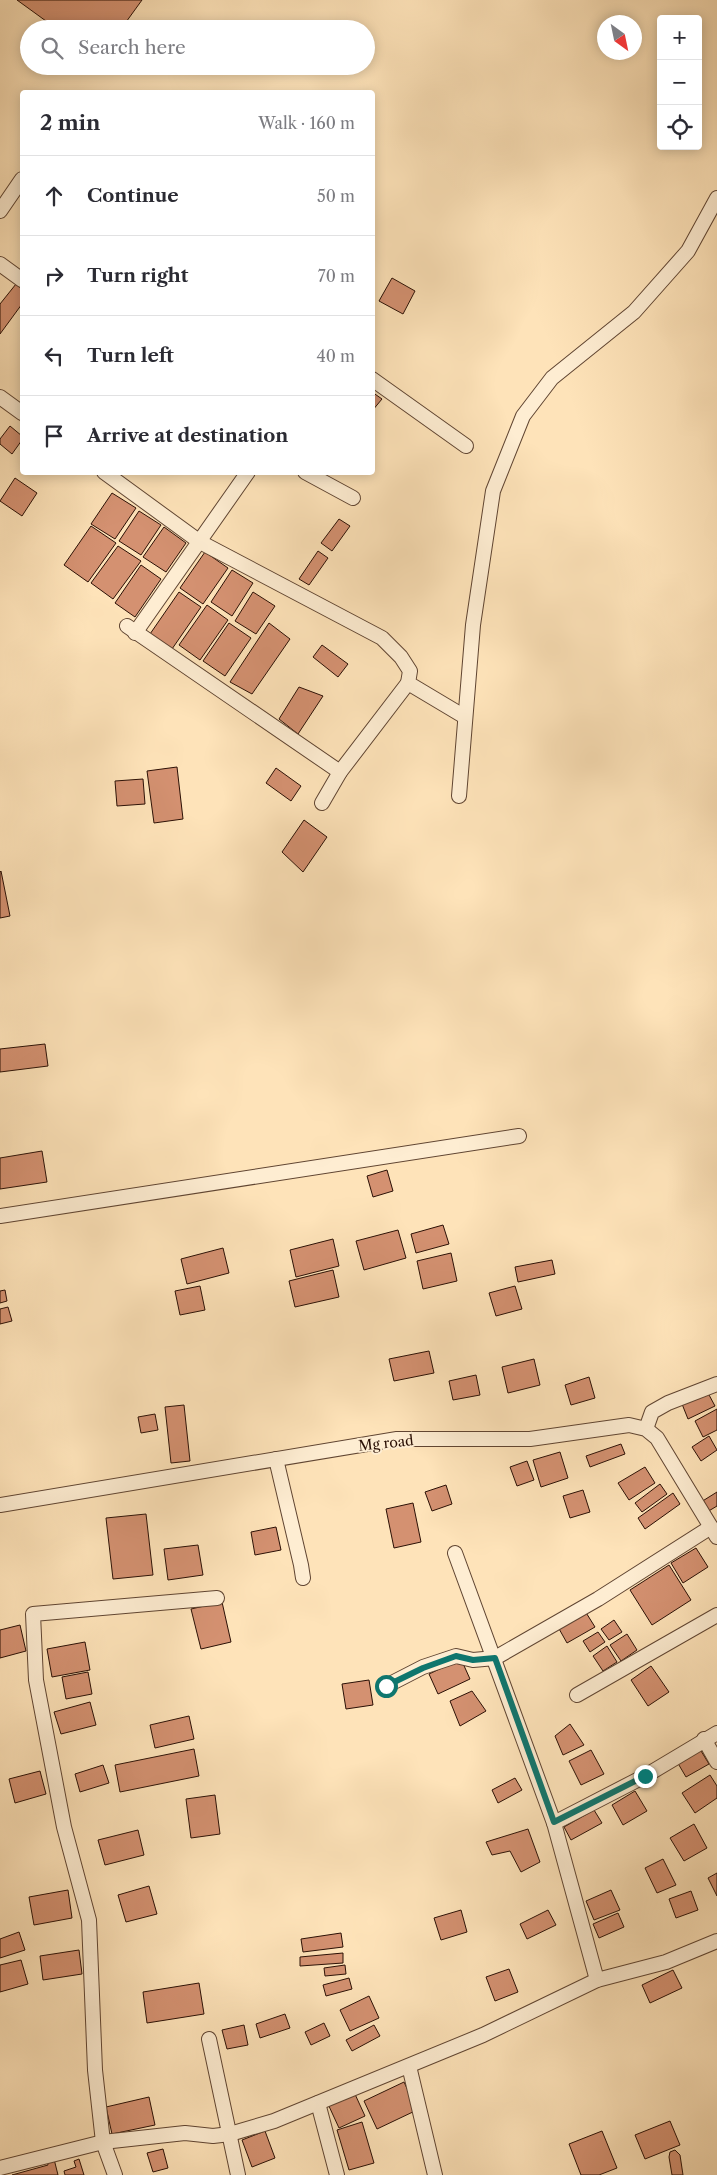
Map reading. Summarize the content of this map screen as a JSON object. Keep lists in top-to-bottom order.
{
  "streets": {
    "street": ["Mg road"]
  },
  "north": "bottom right",
  "page": {
    "map_buttons": ["+", "−"],
    "search": "Search here",
    "heading": ["2 min", "Walk · 160 m"],
    "list": [
      ["Continue", "50 m"],
      ["Turn right", "70 m"],
      ["Turn left", "40 m"],
      "Arrive at destination"
    ]
  }
}
